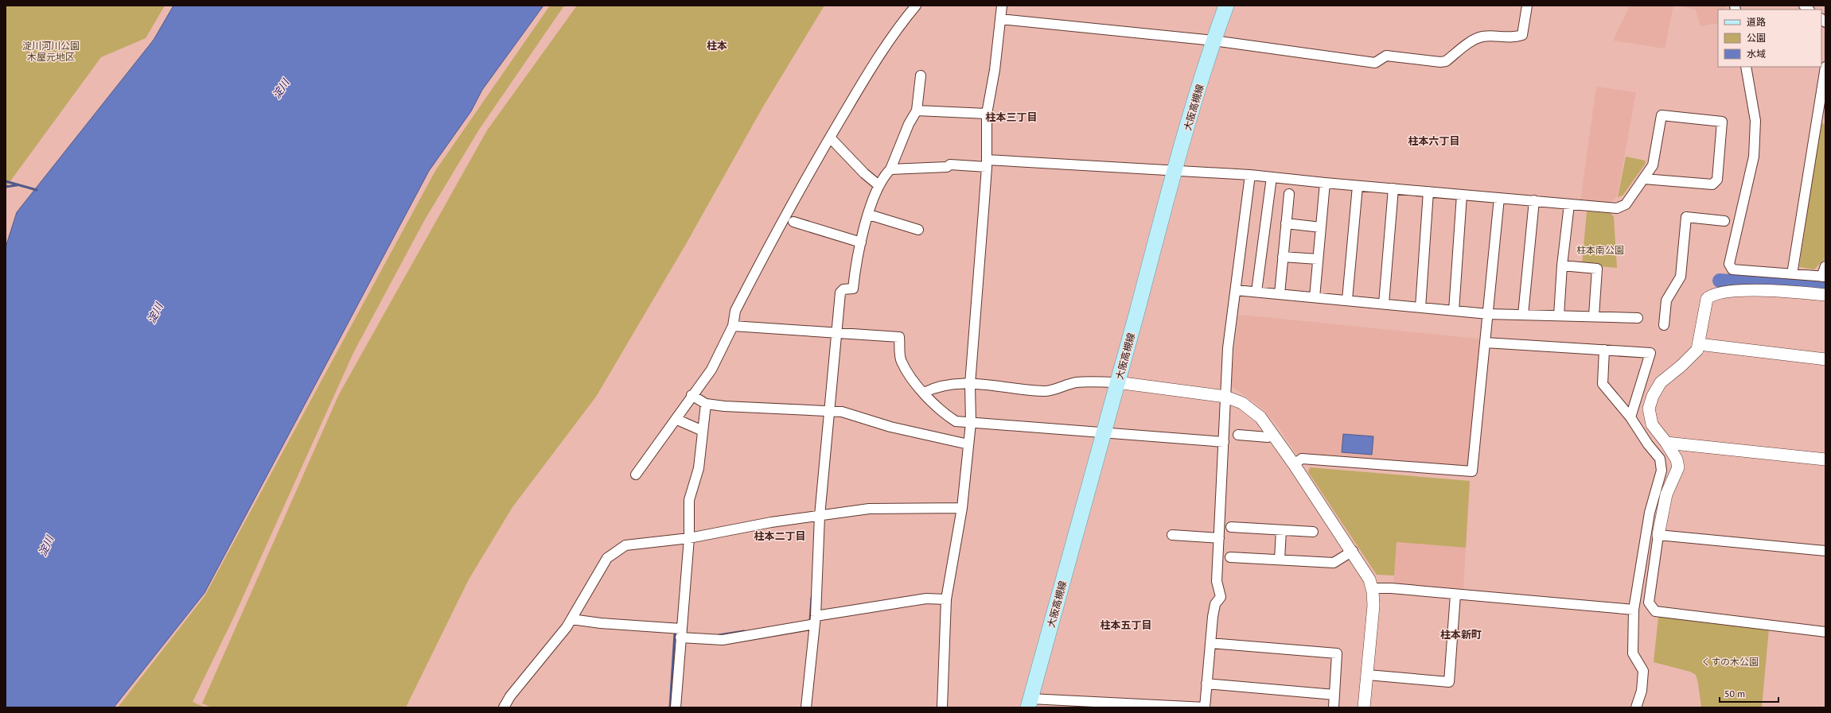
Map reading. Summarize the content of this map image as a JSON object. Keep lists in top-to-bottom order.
{
  "streets": {
    "main road": ["大阪高槻線"]
  },
  "districts": [
    "柱本",
    "柱本三丁目",
    "柱本六丁目",
    "柱本二丁目",
    "柱本五丁目",
    "柱本新町"
  ],
  "water": ["淀川"],
  "parks": ["淀川河川公園 木屋元地区", "柱本南公園", "くすの木公園"],
  "legend": ["道路", "公園", "水域"],
  "scale_bar": "50 m"
}
